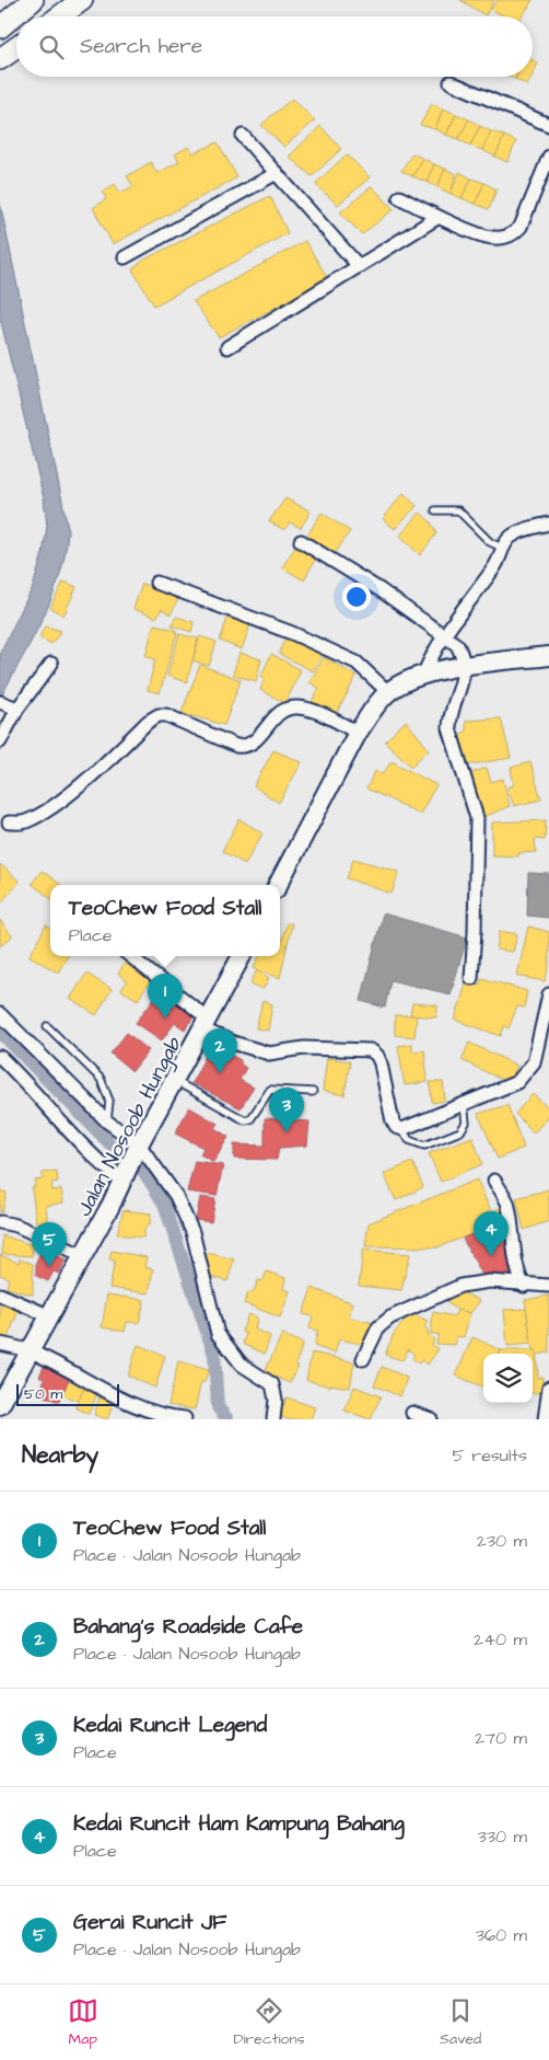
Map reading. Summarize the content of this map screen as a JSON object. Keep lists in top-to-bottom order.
{
  "streets": {
    "main road": ["Jalan Nosoob Hungab"]
  },
  "scale_bar": "50 m",
  "page": {
    "search": "Search here",
    "popup": ["TeoChew Food Stall", "Place"],
    "pins": [
      "1",
      "2",
      "3",
      "4",
      "5"
    ],
    "scale": "50 m",
    "heading": ["Nearby", "5 results"],
    "list": [
      {
        "mark": "1",
        "name": "TeoChew Food Stall",
        "note": "Place · Jalan Nosoob Hungab",
        "value": "230 m"
      },
      {
        "mark": "2",
        "name": "Bahang's Roadside Cafe",
        "note": "Place · Jalan Nosoob Hungab",
        "value": "240 m"
      },
      {
        "mark": "3",
        "name": "Kedai Runcit Legend",
        "note": "Place",
        "value": "270 m"
      },
      {
        "mark": "4",
        "name": "Kedai Runcit Ham Kampung Bahang",
        "note": "Place",
        "value": "330 m"
      },
      {
        "mark": "5",
        "name": "Gerai Runcit JF",
        "note": "Place · Jalan Nosoob Hungab",
        "value": "360 m"
      }
    ],
    "nav": ["Map", "Directions", "Saved"]
  }
}
